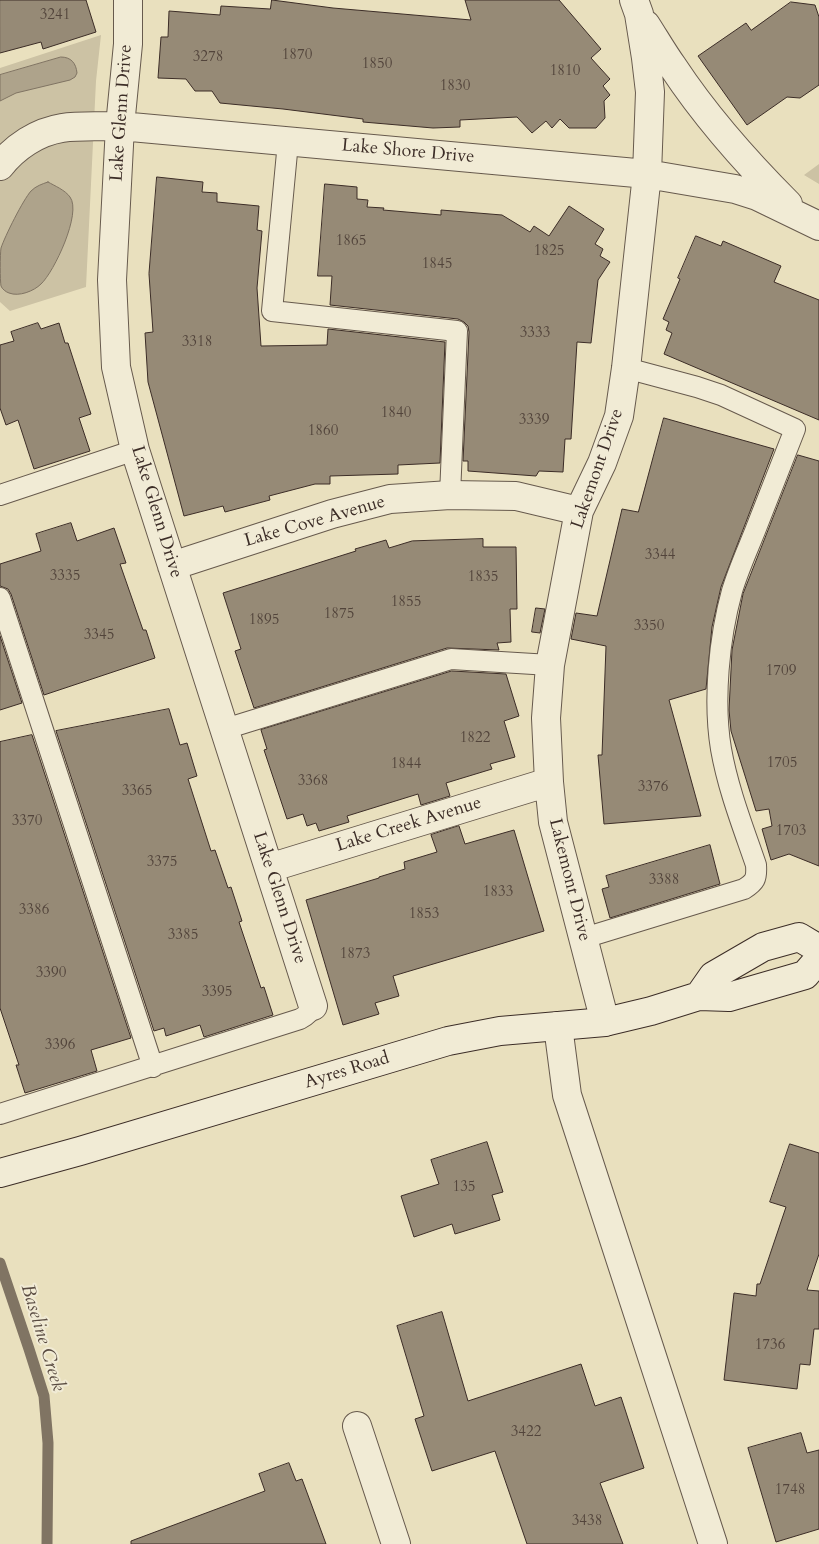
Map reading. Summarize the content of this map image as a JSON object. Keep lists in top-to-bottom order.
{
  "streets": {
    "street": [
      "Lake Glenn Drive",
      "Lake Shore Drive",
      "Lakemont Drive",
      "Lake Cove Avenue",
      "Lake Creek Avenue",
      "Ayres Road"
    ]
  },
  "crossings": [
    ["Lake Glenn Drive", "Lake Shore Drive"],
    ["Lake Glenn Drive", "Lake Cove Avenue"],
    ["Lake Glenn Drive", "Lake Creek Avenue"],
    ["Lake Shore Drive", "Lakemont Drive"],
    ["Lakemont Drive", "Lake Cove Avenue"],
    ["Lakemont Drive", "Lake Creek Avenue"],
    ["Lakemont Drive", "Ayres Road"]
  ],
  "water": ["Baseline Creek"],
  "house_numbers": [
    "3241",
    "1870",
    "3278",
    "1850",
    "1810",
    "1830",
    "1865",
    "1825",
    "1845",
    "3333",
    "3318",
    "1840",
    "3339",
    "1860",
    "3344",
    "3335",
    "1835",
    "1855",
    "1875",
    "1895",
    "3350",
    "3345",
    "1709",
    "1822",
    "1705",
    "1844",
    "3368",
    "3376",
    "3365",
    "3370",
    "1703",
    "3375",
    "3388",
    "1833",
    "3386",
    "1853",
    "3385",
    "1873",
    "3390",
    "3395",
    "3396",
    "135",
    "1736",
    "3422",
    "1748",
    "3438"
  ]
}
